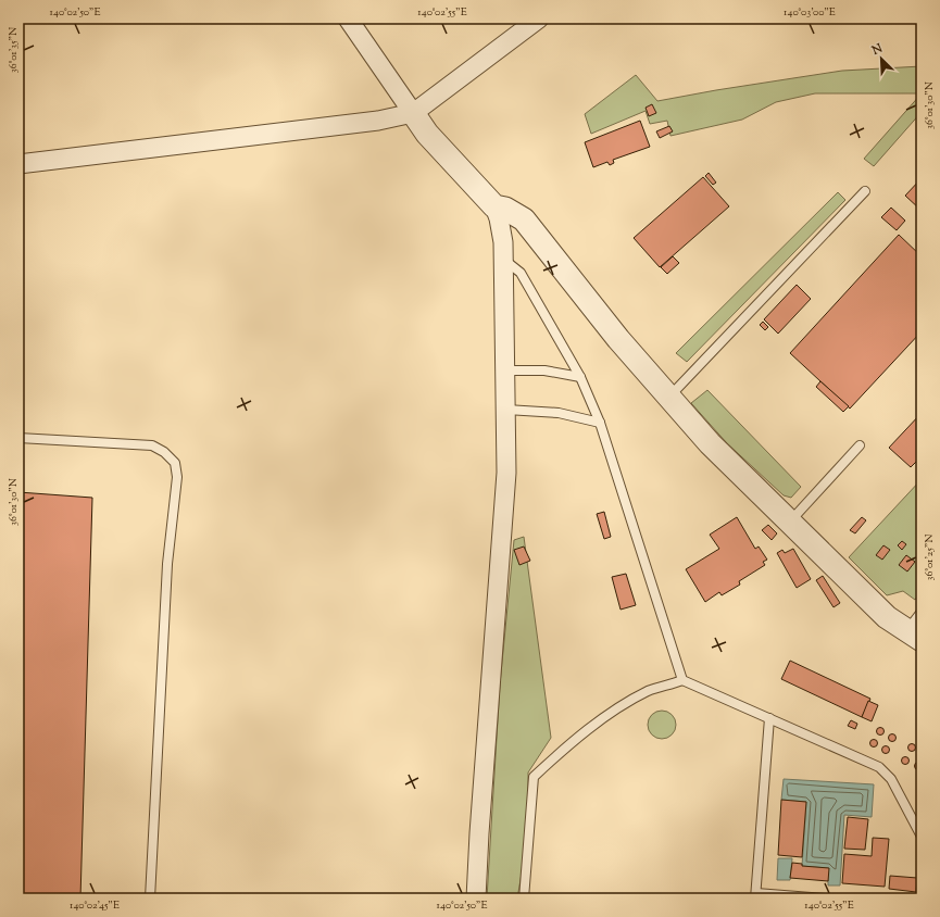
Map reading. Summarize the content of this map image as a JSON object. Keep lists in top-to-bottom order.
{
  "north": "top left",
  "coordinates": [
    "140°02'50\"E",
    "140°02'55\"E",
    "140°03'00\"E",
    "36°01'35\"N",
    "36°01'30\"N",
    "36°01'25\"N",
    "140°02'45\"E"
  ]
}
